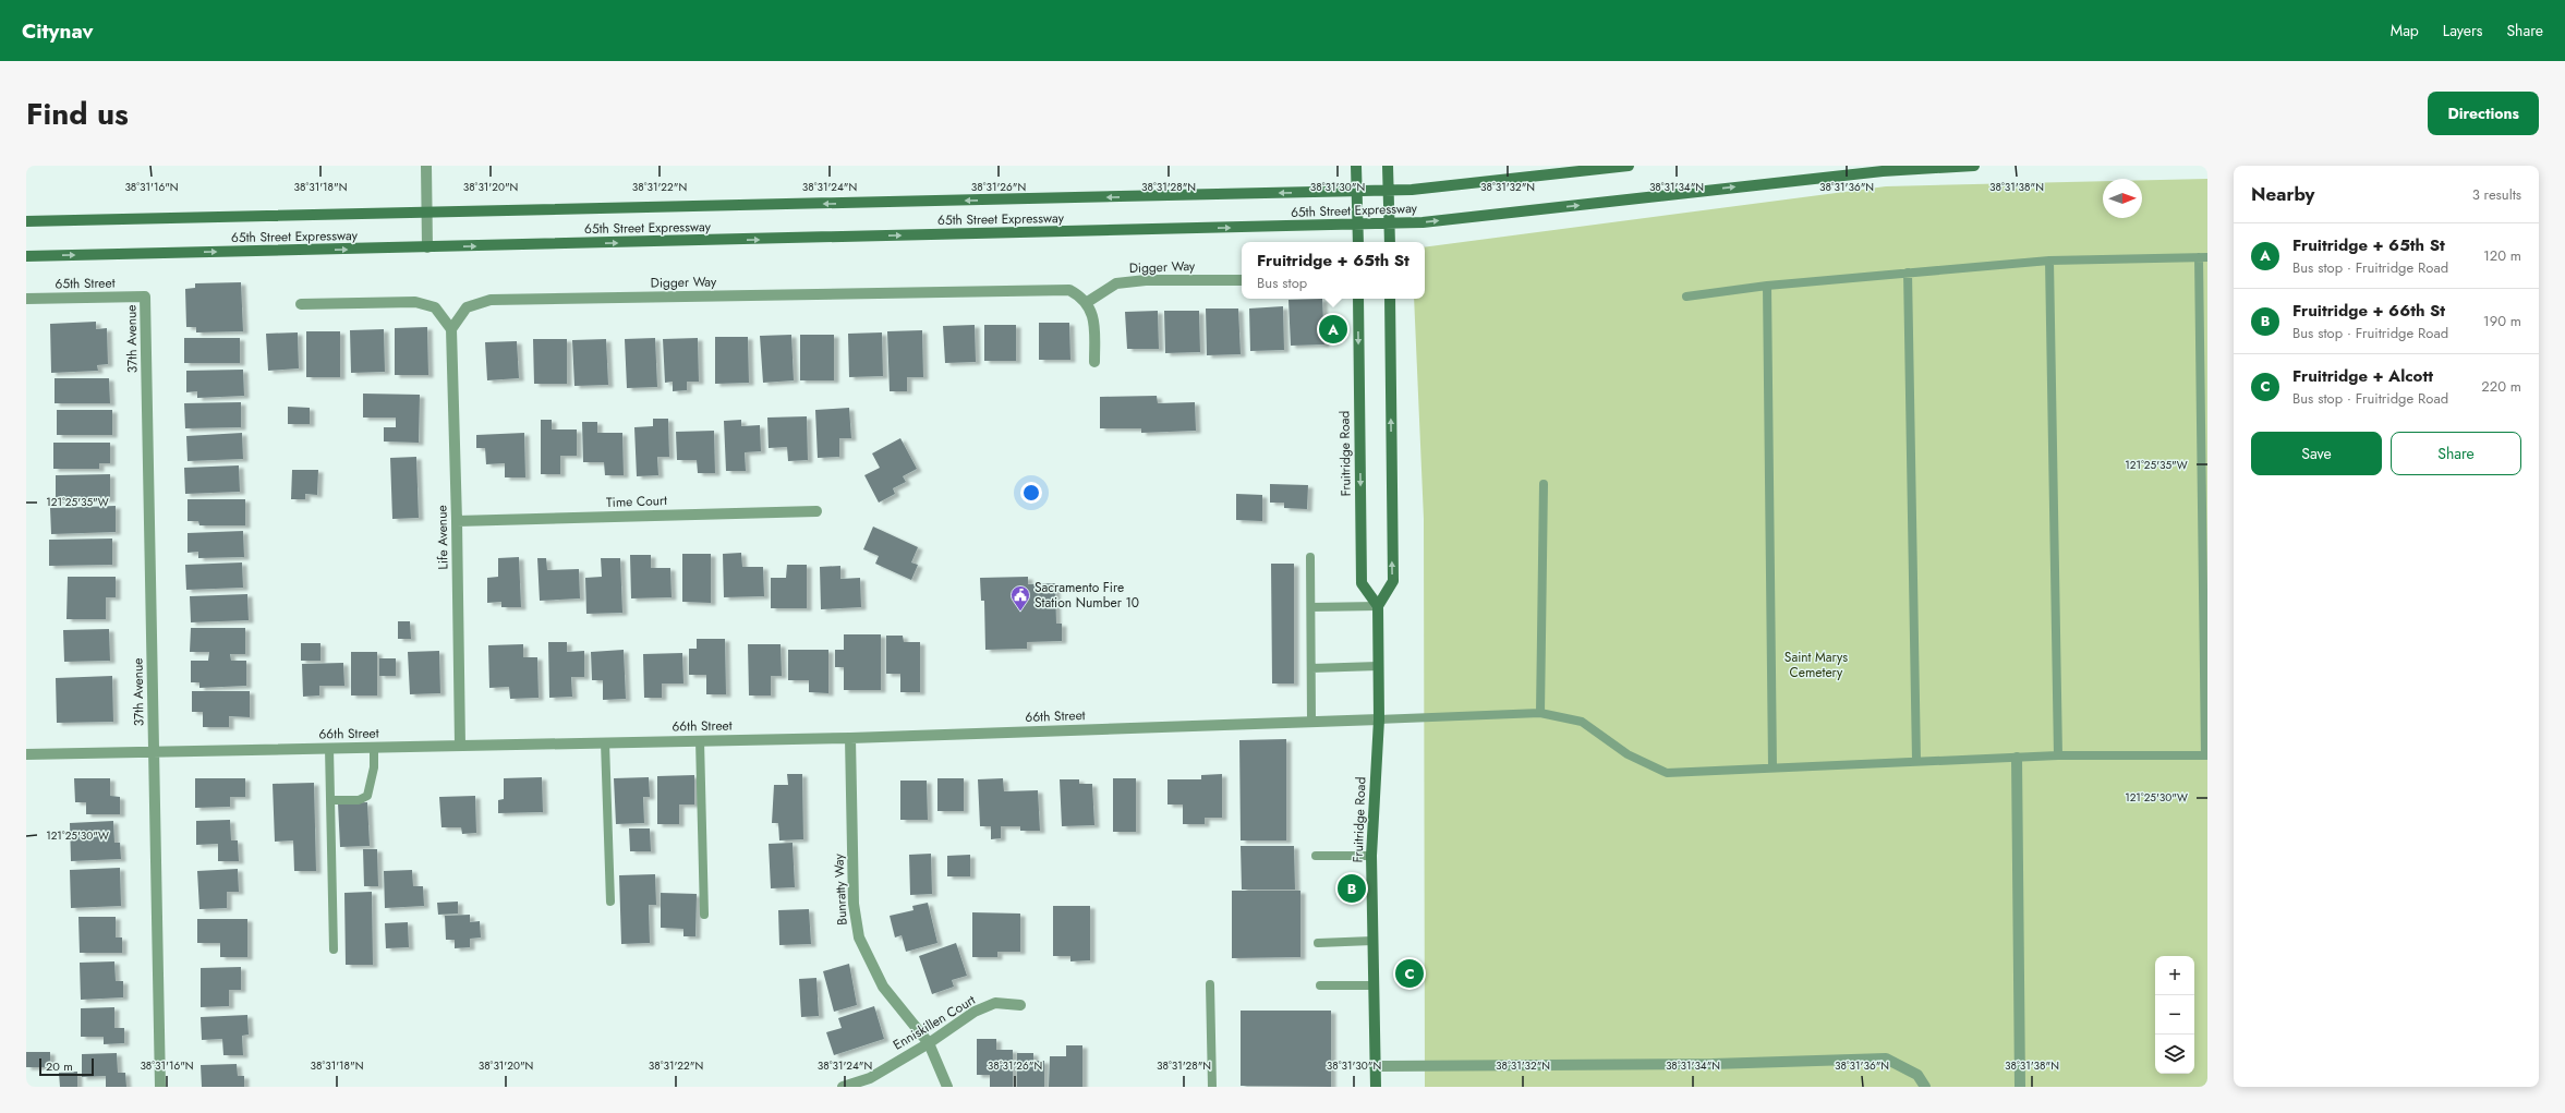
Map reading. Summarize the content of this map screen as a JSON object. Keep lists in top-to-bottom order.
{
  "streets": {
    "main road": ["65th Street Expressway", "Fruitridge Road"],
    "street": [
      "Digger Way",
      "65th Street",
      "37th Avenue",
      "Time Court",
      "Life Avenue",
      "66th Street",
      "Bunratty Way",
      "Enniskillen Court"
    ]
  },
  "crossings": [
    ["Digger Way", "Life Avenue"],
    ["65th Street", "37th Avenue"],
    ["37th Avenue", "66th Street"],
    ["Fruitridge Road", "66th Street"],
    ["Time Court", "Life Avenue"],
    ["Life Avenue", "66th Street"],
    ["66th Street", "Bunratty Way"],
    ["Bunratty Way", "Enniskillen Court"]
  ],
  "parks": ["Saint Marys Cemetery"],
  "places": {
    "public building": ["Sacramento Fire Station Number 10"]
  },
  "scale_bar": "20 m",
  "north": "right",
  "page": {
    "header": "Citynav",
    "nav": ["Map", "Layers", "Share"],
    "title": "Find us",
    "buttons": [
      "Directions",
      ["Save", "Share"]
    ],
    "heading": ["Nearby", "3 results"],
    "list": [
      {
        "mark": "A",
        "name": "Fruitridge + 65th St",
        "note": "Bus stop · Fruitridge Road",
        "value": "120 m"
      },
      {
        "mark": "B",
        "name": "Fruitridge + 66th St",
        "note": "Bus stop · Fruitridge Road",
        "value": "190 m"
      },
      {
        "mark": "C",
        "name": "Fruitridge + Alcott",
        "note": "Bus stop · Fruitridge Road",
        "value": "220 m"
      }
    ],
    "popup": ["Fruitridge + 65th St", "Bus stop"],
    "pins": ["A", "B", "C"],
    "map_buttons": ["+", "−"],
    "scale": "20 m"
  },
  "coordinates": [
    "38°31'16\"N",
    "38°31'18\"N",
    "38°31'20\"N",
    "38°31'22\"N",
    "38°31'24\"N",
    "38°31'26\"N",
    "38°31'28\"N",
    "38°31'30\"N",
    "38°31'32\"N",
    "38°31'34\"N",
    "38°31'36\"N",
    "38°31'38\"N",
    "121°25'35\"W",
    "121°25'30\"W"
  ]
}
